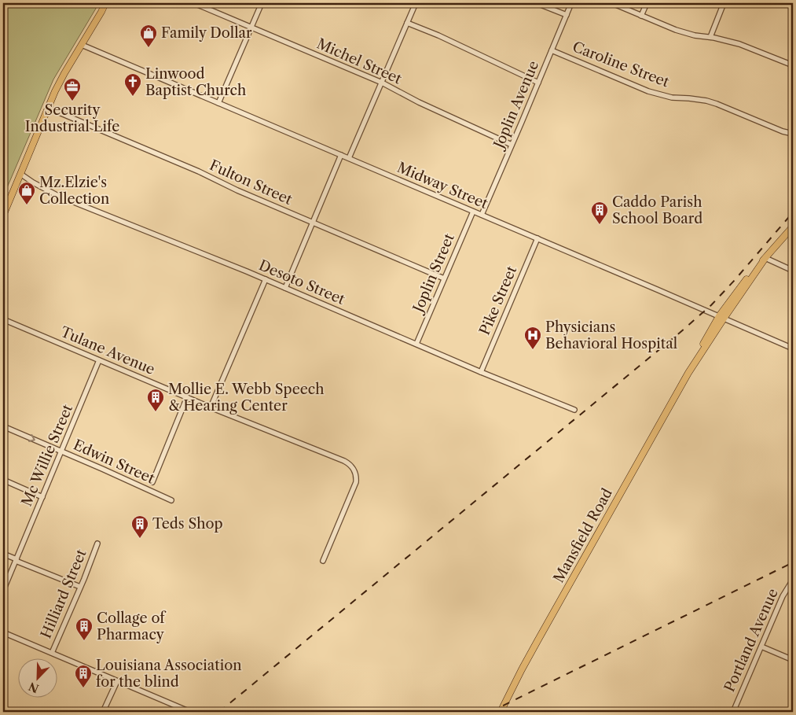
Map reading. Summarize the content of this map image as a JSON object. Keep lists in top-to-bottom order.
{
  "streets": {
    "main road": ["Mansfield Road"],
    "street": [
      "Michel Street",
      "Caroline Street",
      "Joplin Avenue",
      "Fulton Street",
      "Midway Street",
      "Joplin Street",
      "Desoto Street",
      "Pike Street",
      "Tulane Avenue",
      "Mc Willie Street",
      "Edwin Street",
      "Hilliard Street",
      "Portland Avenue"
    ]
  },
  "crossings": [
    ["Michel Street", "Joplin Avenue"],
    ["Caroline Street", "Joplin Avenue"],
    ["Joplin Avenue", "Midway Street"],
    ["Fulton Street", "Joplin Street"],
    ["Midway Street", "Joplin Street"],
    ["Midway Street", "Pike Street"],
    ["Midway Street", "Mansfield Road"],
    ["Joplin Street", "Desoto Street"],
    ["Desoto Street", "Pike Street"],
    ["Tulane Avenue", "Mc Willie Street"],
    ["Mc Willie Street", "Edwin Street"]
  ],
  "places": {
    "shop": ["Family Dollar", "Mz.Elzie's Collection"],
    "church": ["Linwood Baptist Church"],
    "office": ["Security Industrial Life"],
    "building": [
      "Caddo Parish School Board",
      "Mollie E. Webb Speech & Hearing Center",
      "Teds Shop",
      "Collage of Pharmacy",
      "Louisiana Association for the blind"
    ],
    "hospital": ["Physicians Behavioral Hospital"]
  },
  "north": "bottom left"
}
